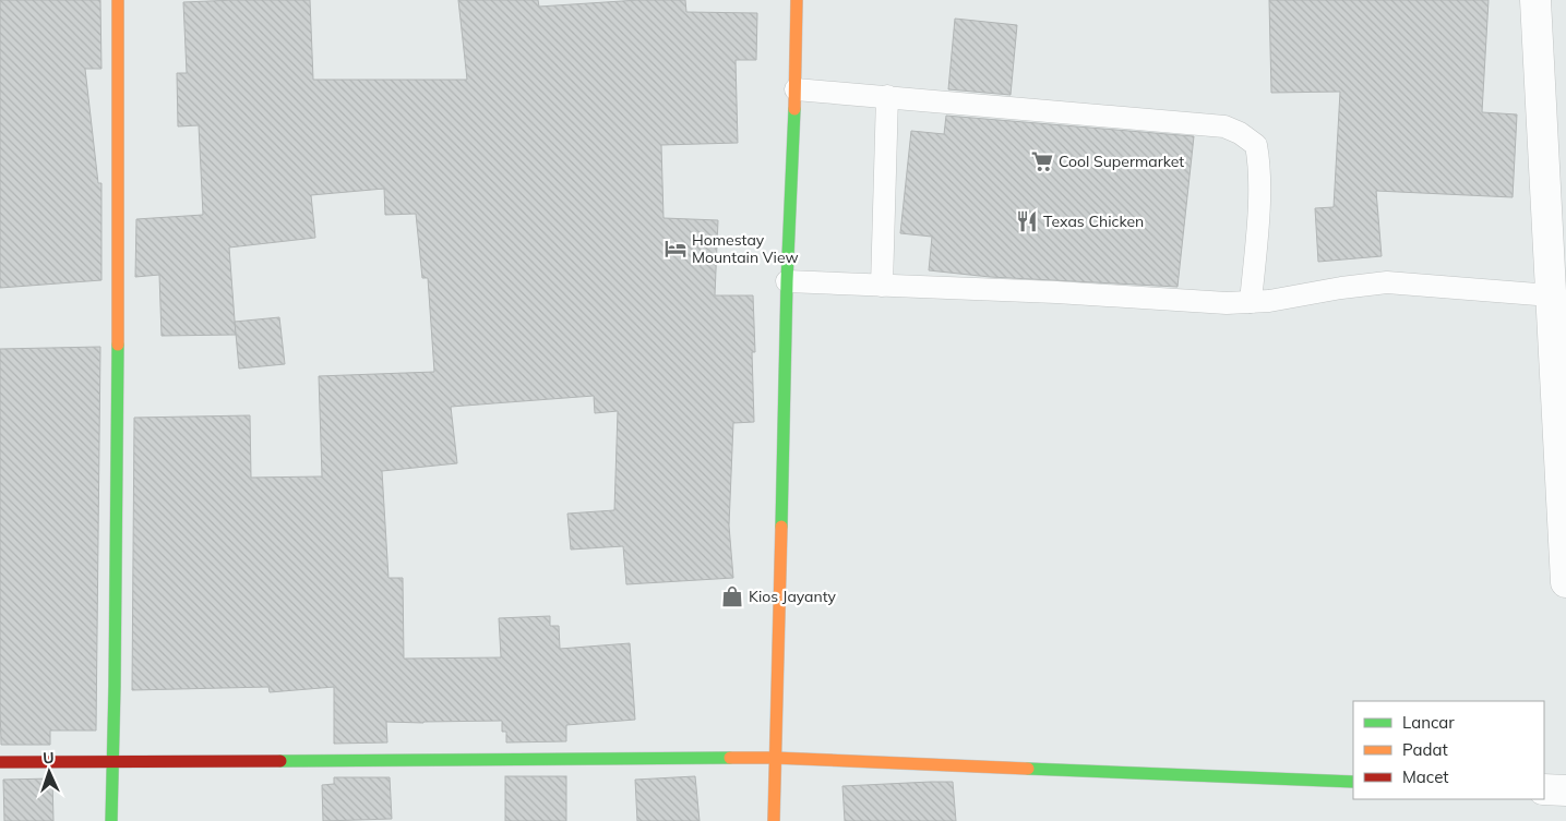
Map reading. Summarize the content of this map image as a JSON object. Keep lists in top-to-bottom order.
{
  "places": {
    "supermarket": ["Cool Supermarket"],
    "restaurant": ["Texas Chicken"],
    "hotel": ["Homestay Mountain View"],
    "shop": ["Kios Jayanty"]
  },
  "legend": ["Lancar", "Padat", "Macet"],
  "north": "top"
}
